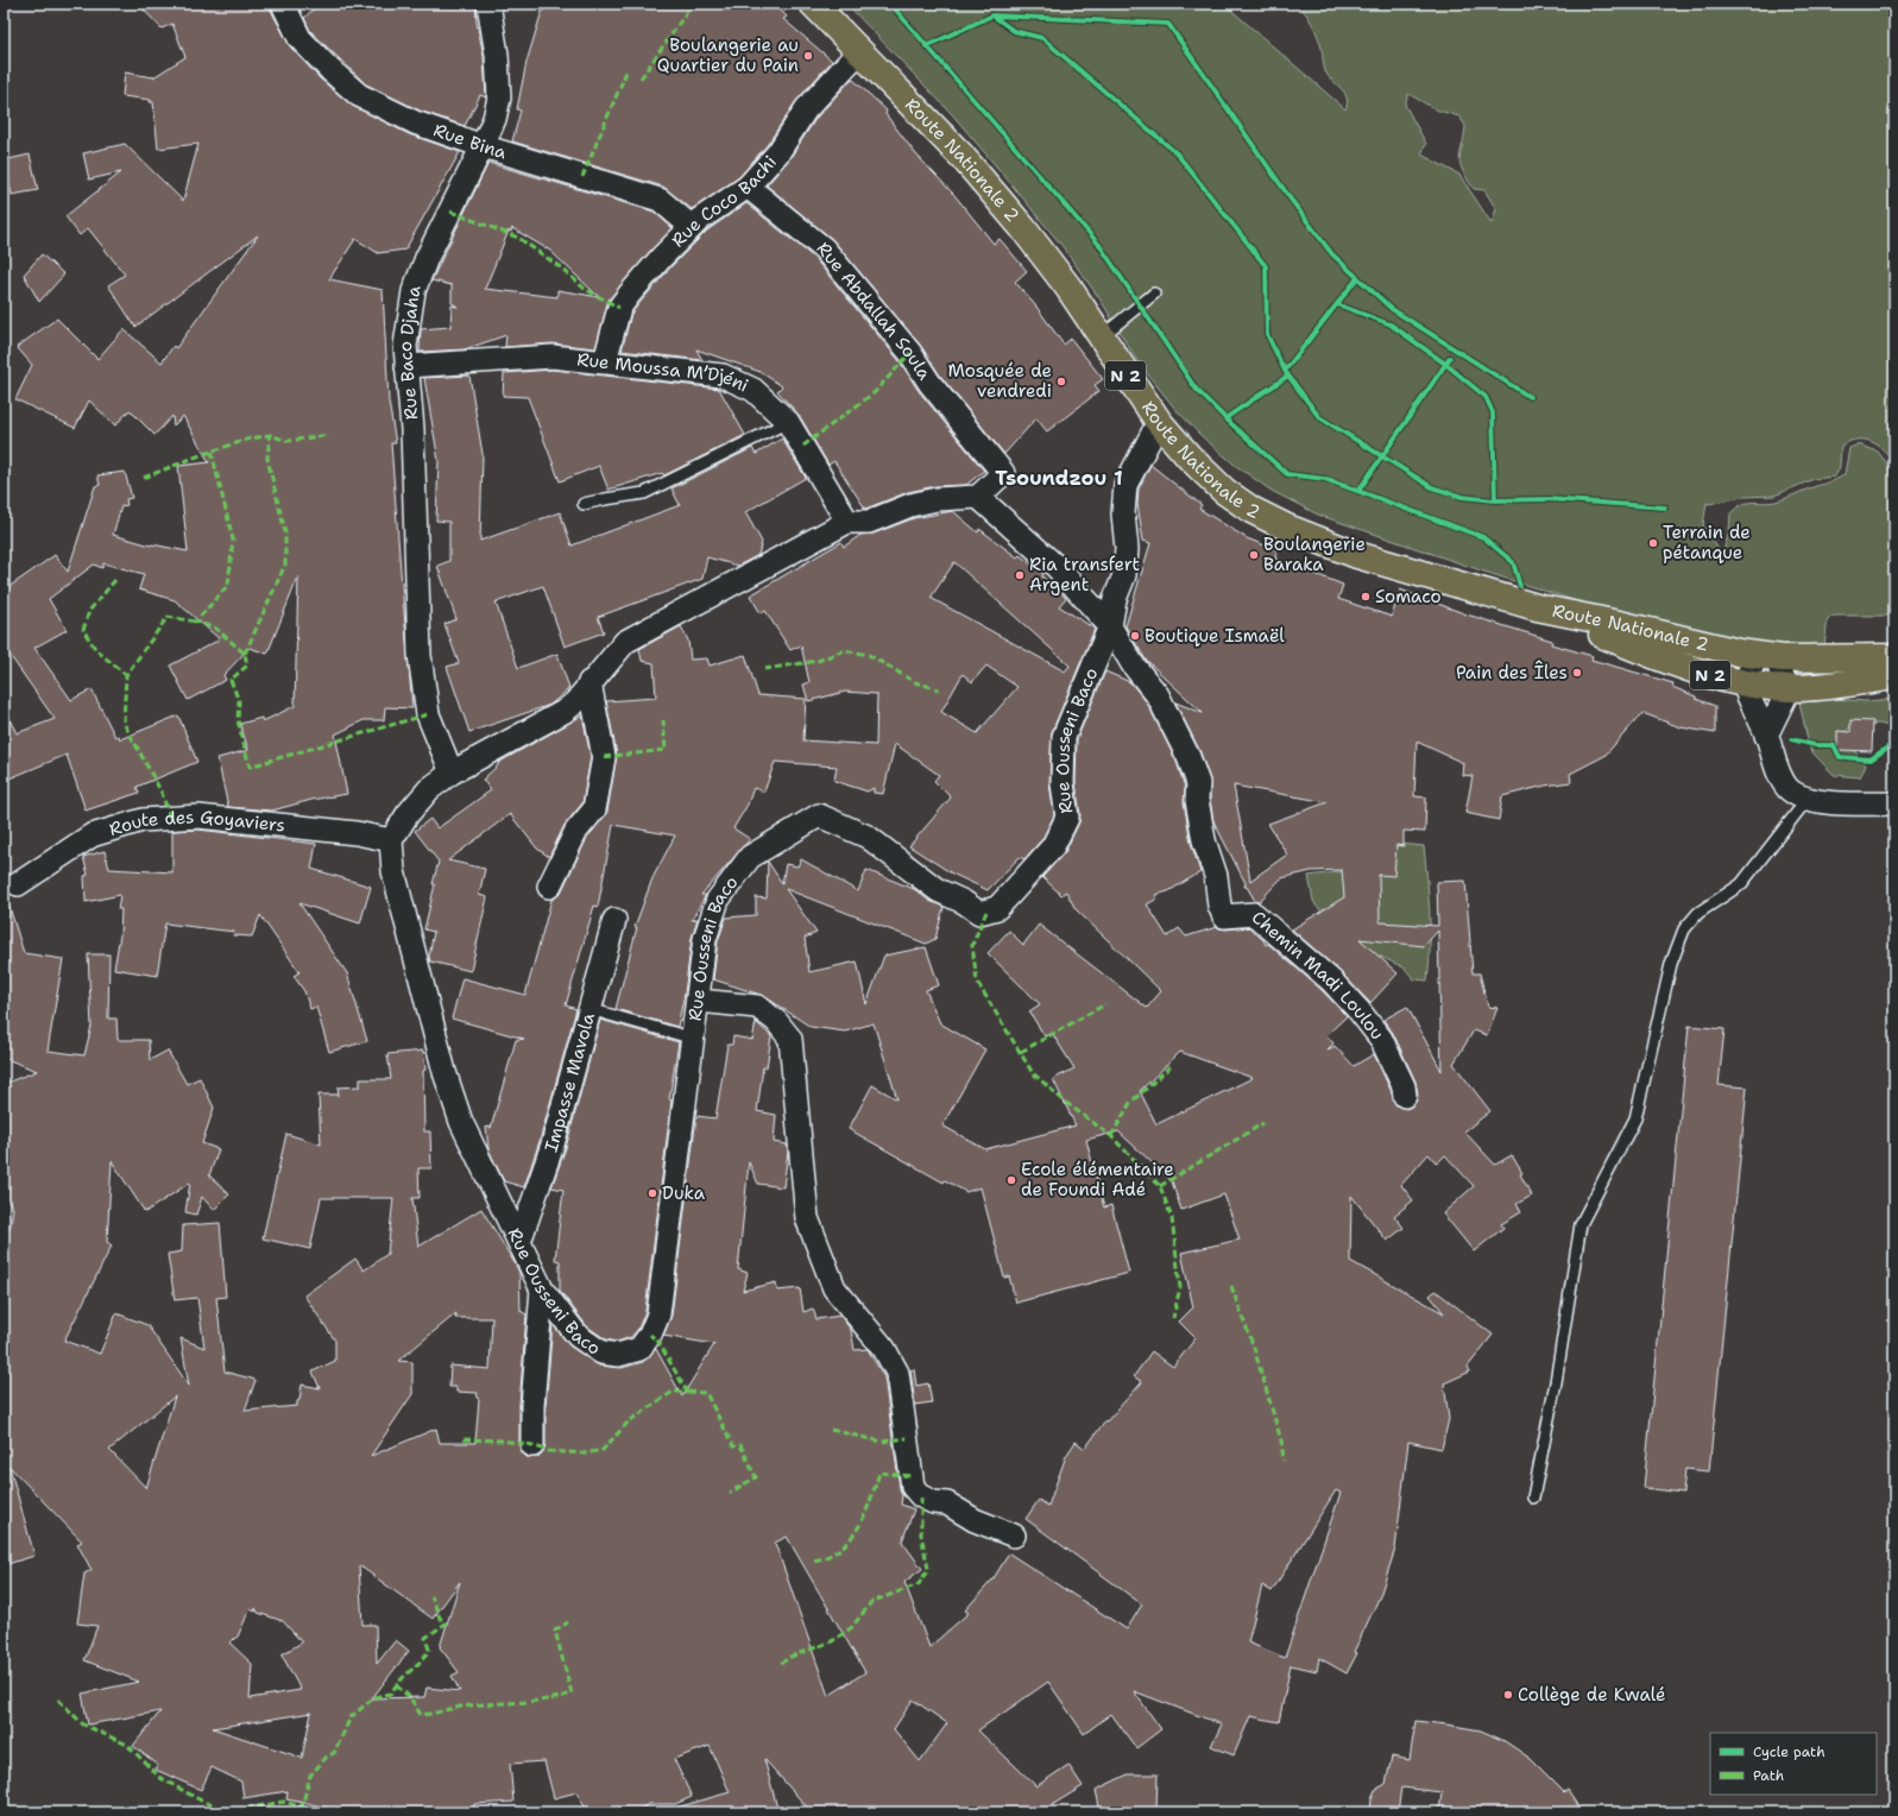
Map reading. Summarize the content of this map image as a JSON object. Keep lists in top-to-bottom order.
{
  "streets": {
    "main road": ["Route Nationale 2", "N 2"],
    "street": [
      "Rue Bina",
      "Rue Coco Bachi",
      "Rue Abdallah Soula",
      "Rue Baco Djaha",
      "Rue Moussa M’Djéni",
      "Rue Ousseni Baco",
      "Route des Goyaviers",
      "Chemin Madi Loulou",
      "Impasse Mavola"
    ]
  },
  "crossings": [
    ["Rue Bina", "Rue Coco Bachi"],
    ["Rue Bina", "Rue Baco Djaha"],
    ["Route Nationale 2", "Rue Coco Bachi"],
    ["Route Nationale 2", "Rue Ousseni Baco"],
    ["Rue Coco Bachi", "Rue Abdallah Soula"],
    ["Rue Coco Bachi", "Rue Moussa M’Djéni"],
    ["Rue Baco Djaha", "Rue Moussa M’Djéni"],
    ["Rue Ousseni Baco", "Route des Goyaviers"],
    ["Rue Ousseni Baco", "Chemin Madi Loulou"],
    ["Rue Ousseni Baco", "Impasse Mavola"]
  ],
  "districts": ["Tsoundzou 1"],
  "places": [
    "Boulangerie au Quartier du Pain",
    "Mosquée de vendredi",
    "Terrain de pétanque",
    "Boulangerie Baraka",
    "Ria transfert Argent",
    "Somaco",
    "Boutique Ismaël",
    "Pain des Îles",
    "Ecole élémentaire de Foundi Adé",
    "Duka",
    "Collège de Kwalé"
  ],
  "legend": ["Cycle path", "Path"]
}
